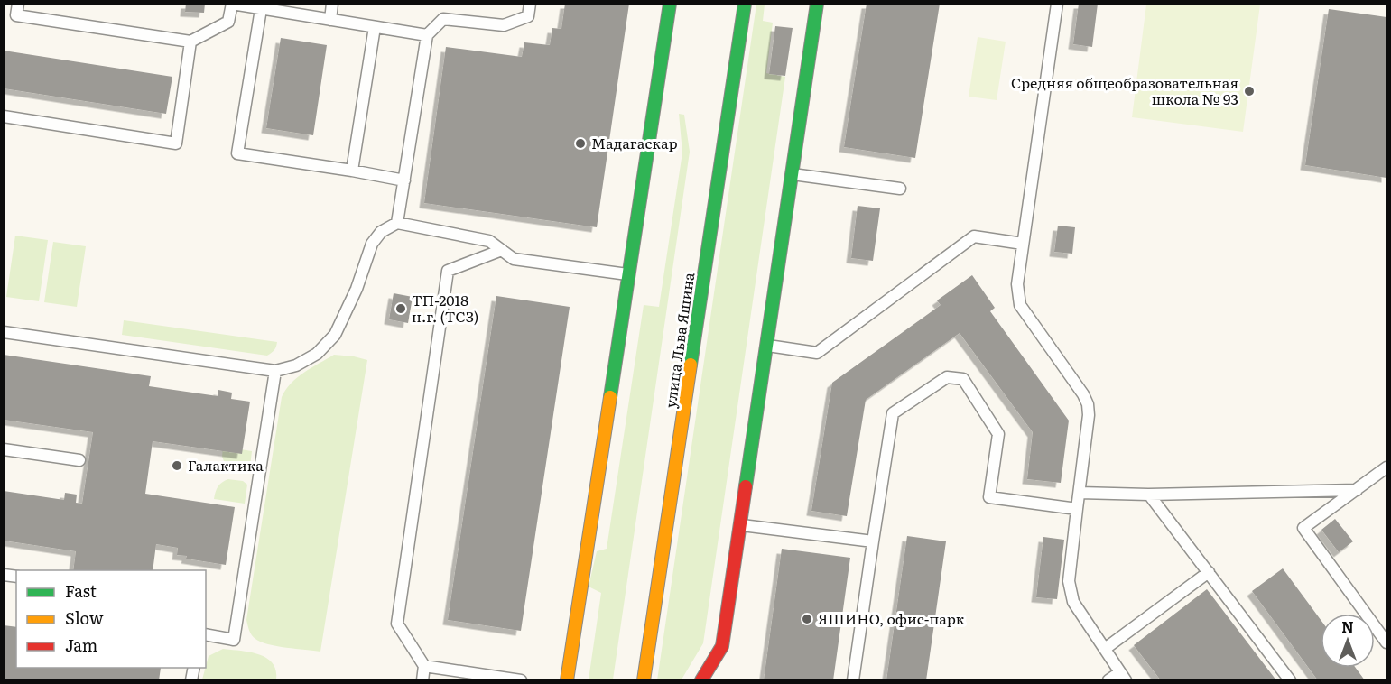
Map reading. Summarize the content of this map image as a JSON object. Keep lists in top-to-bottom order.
{
  "streets": {
    "street": ["улица Льва Яшина"]
  },
  "places": [
    "Средняя общеобразовательная школа № 93",
    "Мадагаскар",
    "ТП-2018 н.г. (ТСЗ)",
    "Галактика",
    "ЯШИНО, офис-парк"
  ],
  "legend": ["Fast", "Slow", "Jam"],
  "north": "top"
}
